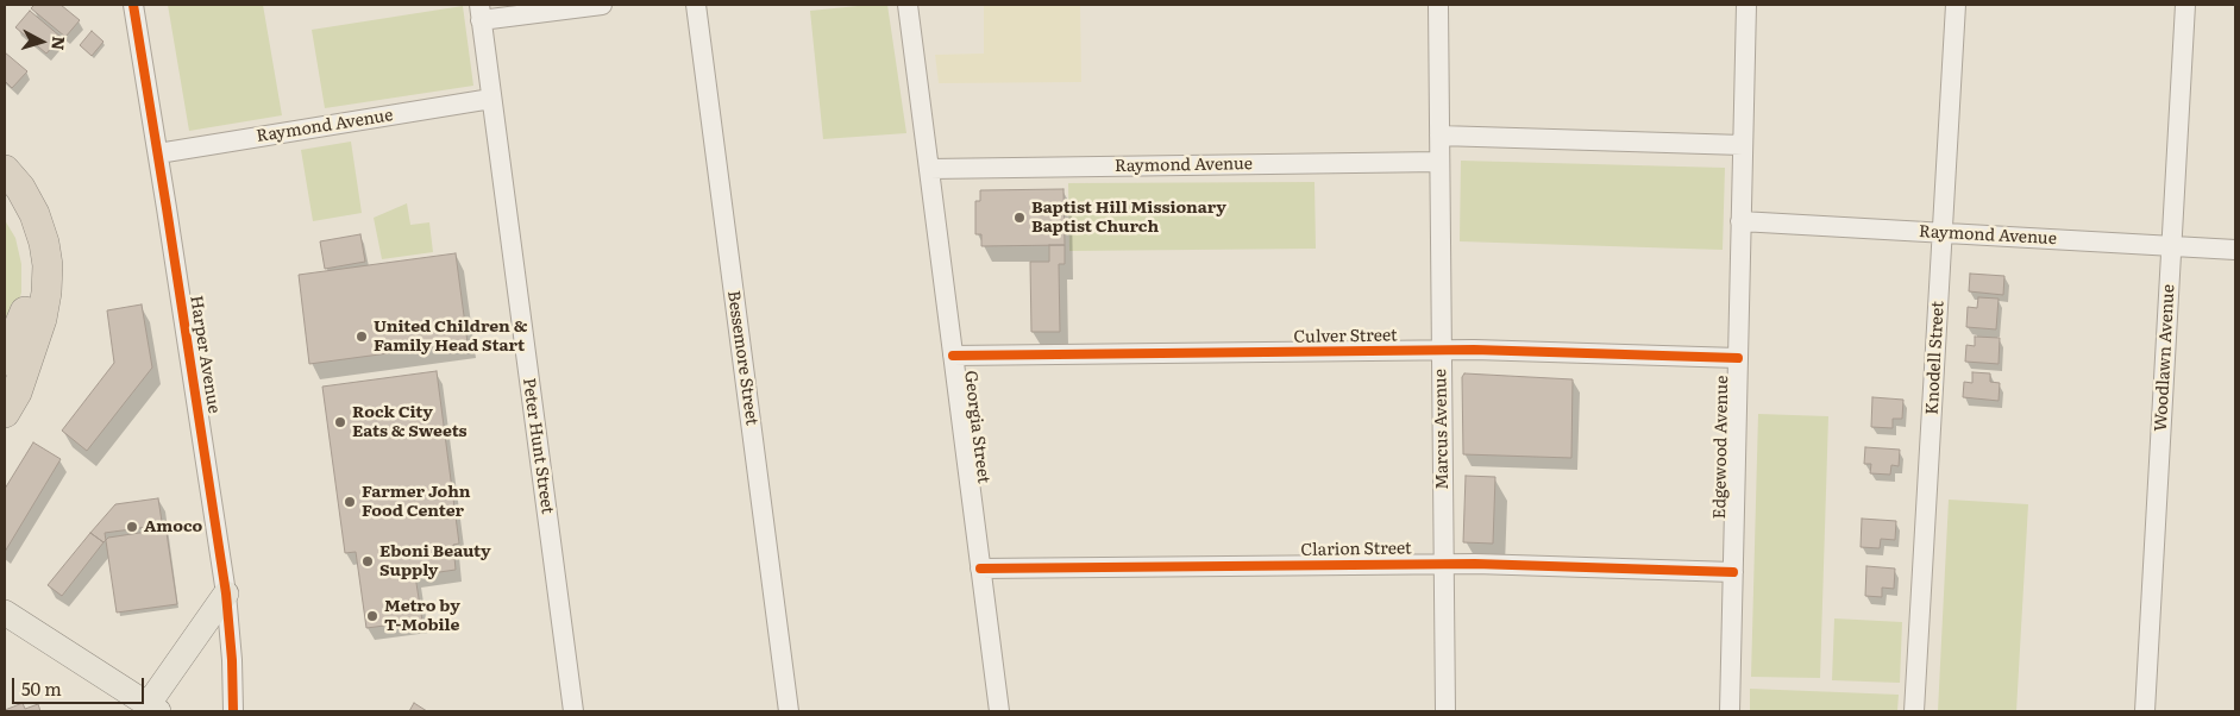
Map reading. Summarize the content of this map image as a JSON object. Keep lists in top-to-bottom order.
{
  "streets": {
    "street": [
      "Raymond Avenue",
      "Culver Street",
      "Harper Avenue",
      "Bessemore Street",
      "Knodell Street",
      "Woodlawn Avenue",
      "Georgia Street",
      "Marcus Avenue",
      "Peter Hunt Street",
      "Edgewood Avenue",
      "Clarion Street"
    ]
  },
  "crossings": [
    ["Raymond Avenue", "Harper Avenue"],
    ["Raymond Avenue", "Knodell Street"],
    ["Raymond Avenue", "Woodlawn Avenue"],
    ["Raymond Avenue", "Georgia Street"],
    ["Raymond Avenue", "Marcus Avenue"],
    ["Raymond Avenue", "Peter Hunt Street"],
    ["Raymond Avenue", "Edgewood Avenue"],
    ["Culver Street", "Georgia Street"],
    ["Culver Street", "Marcus Avenue"],
    ["Culver Street", "Edgewood Avenue"],
    ["Georgia Street", "Clarion Street"],
    ["Marcus Avenue", "Clarion Street"],
    ["Edgewood Avenue", "Clarion Street"]
  ],
  "places": [
    "Baptist Hill Missionary Baptist Church",
    "United Children & Family Head Start",
    "Rock City Eats & Sweets",
    "Farmer John Food Center",
    "Amoco",
    "Eboni Beauty Supply",
    "Metro by T-Mobile"
  ],
  "scale_bar": "50 m",
  "north": "right"
}
